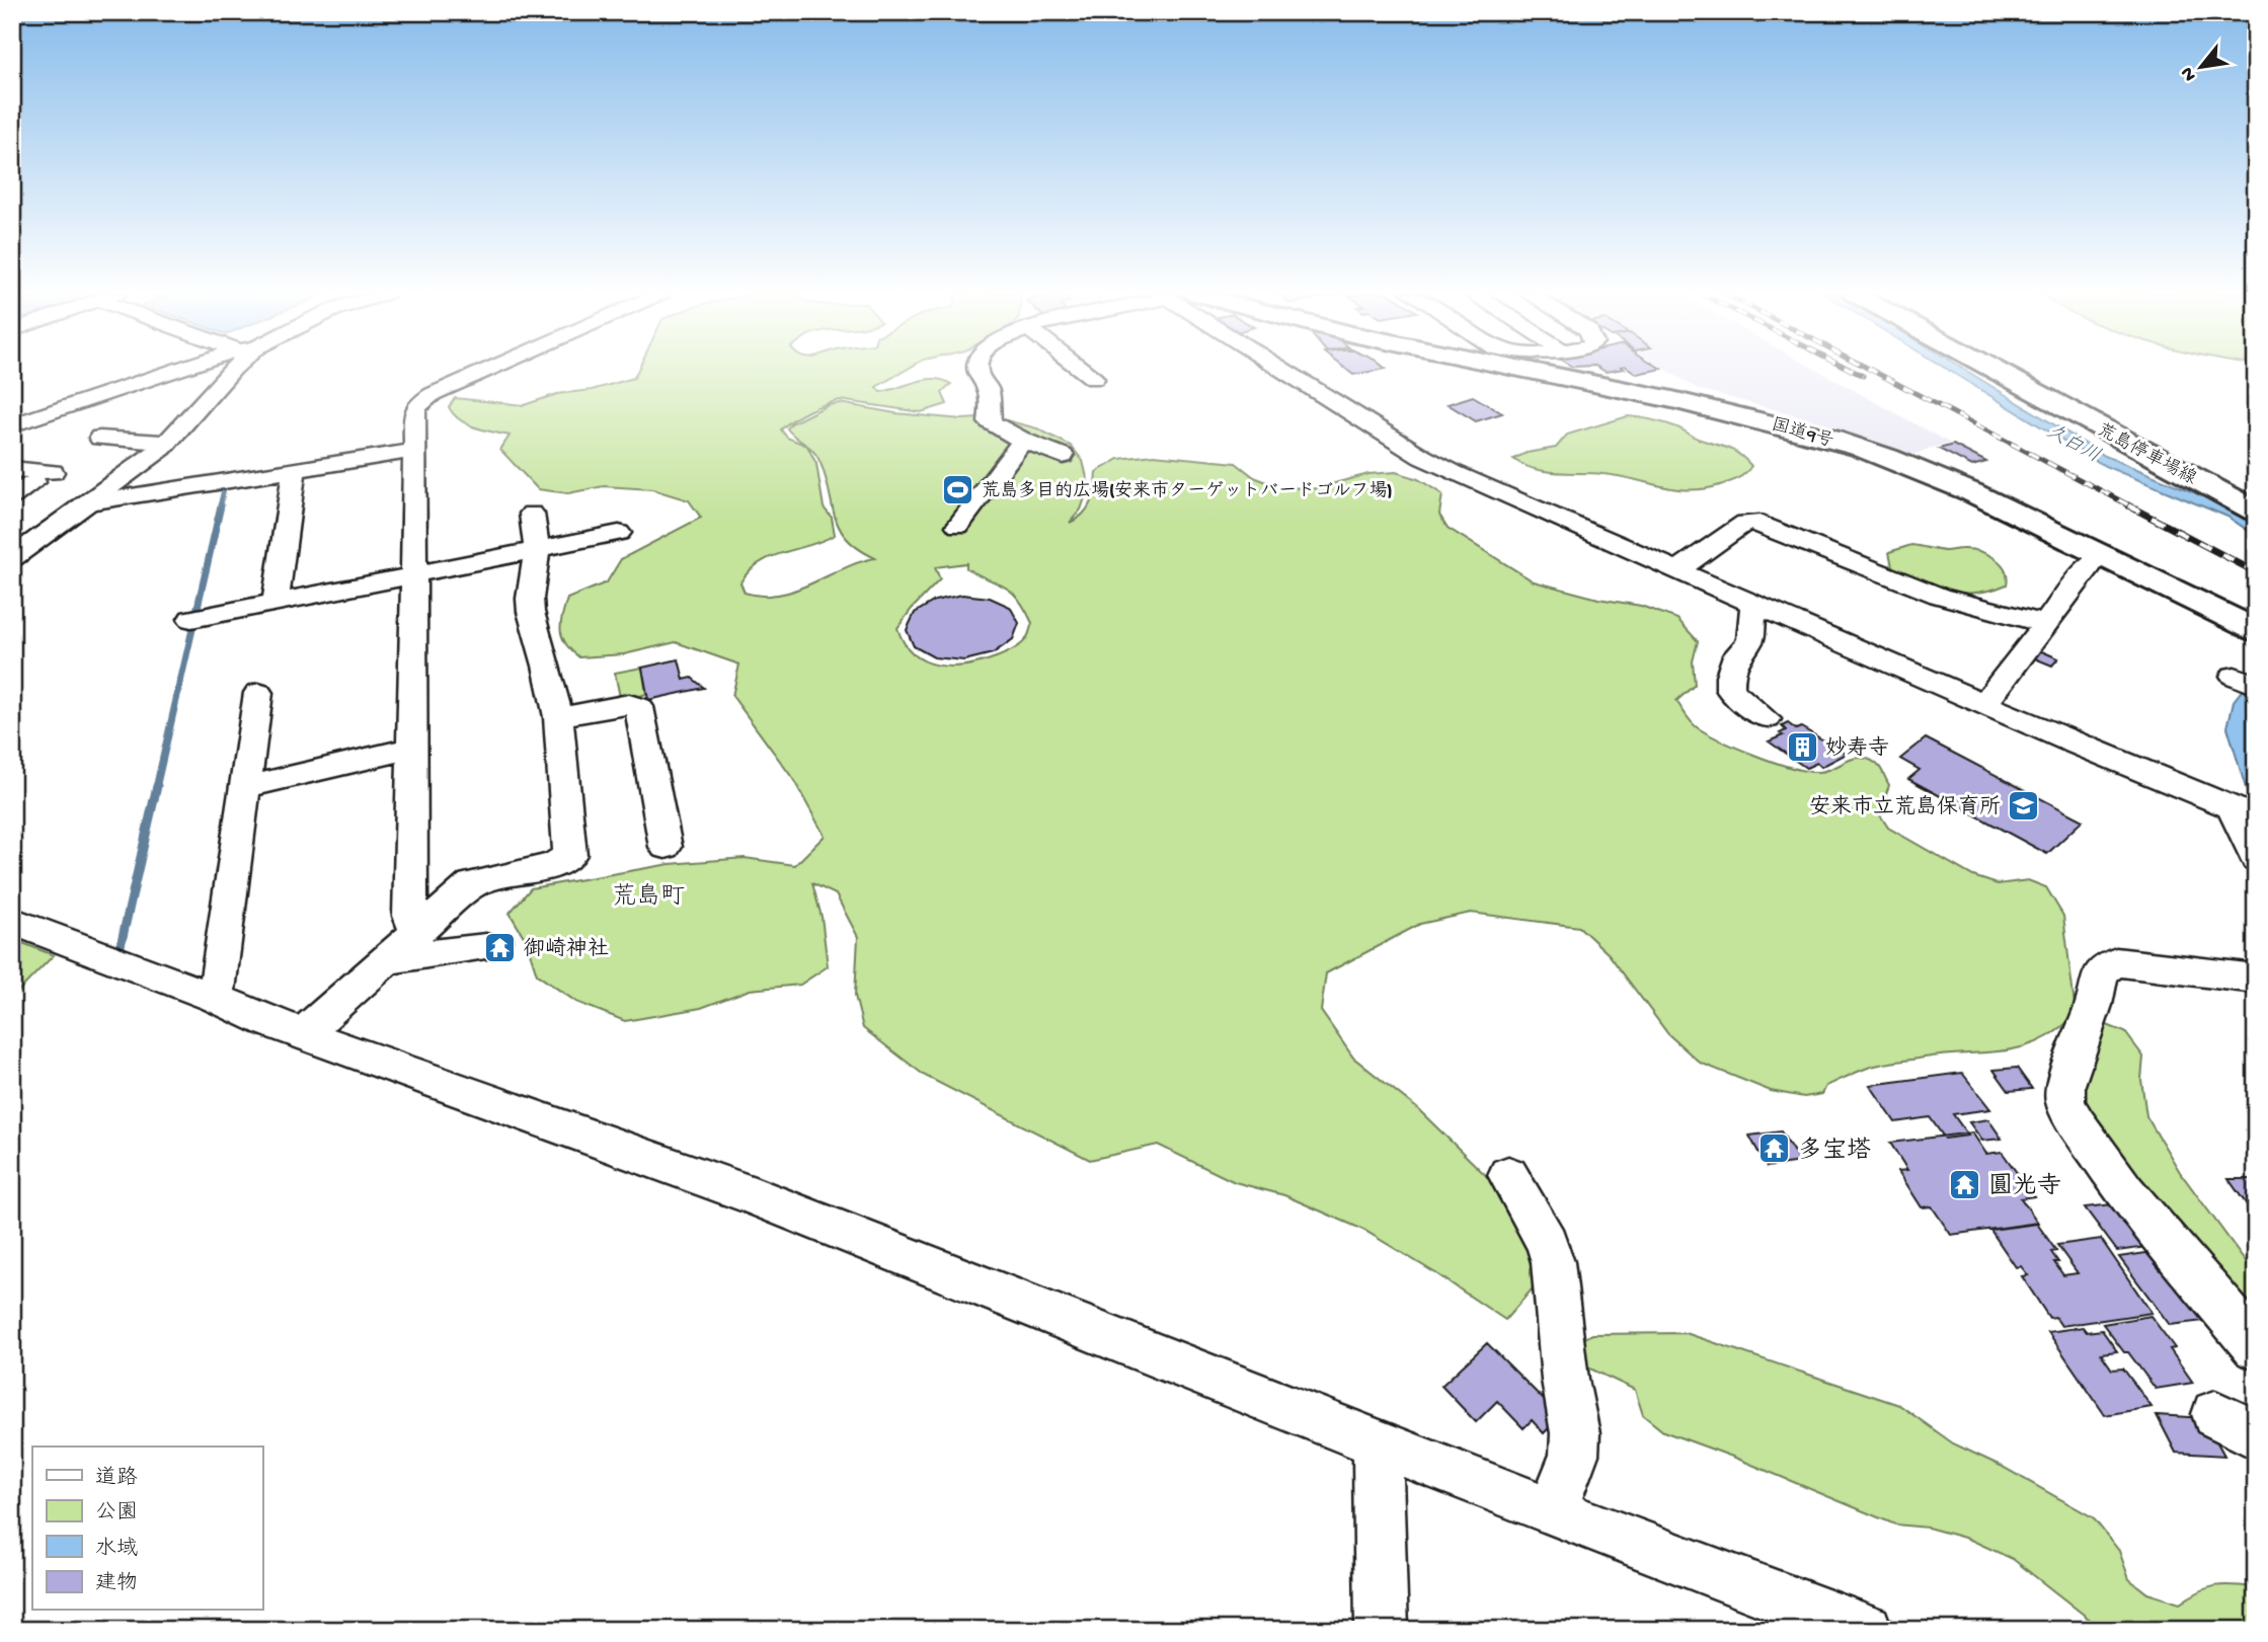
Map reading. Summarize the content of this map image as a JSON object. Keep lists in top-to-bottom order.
{
  "streets": {
    "main road": ["国道9号", "荒島停車場線"]
  },
  "districts": ["荒島町"],
  "water": ["久白川"],
  "places": {
    "sports": ["荒島多目的広場(安来市ターゲットバードゴルフ場)"],
    "building": ["妙寿寺"],
    "school or university": ["安来市立荒島保育所"],
    "temple": ["御崎神社", "多宝塔", "圓光寺"]
  },
  "legend": [
    "道路",
    "公園",
    "水域",
    "建物"
  ],
  "north": "bottom left"
}
